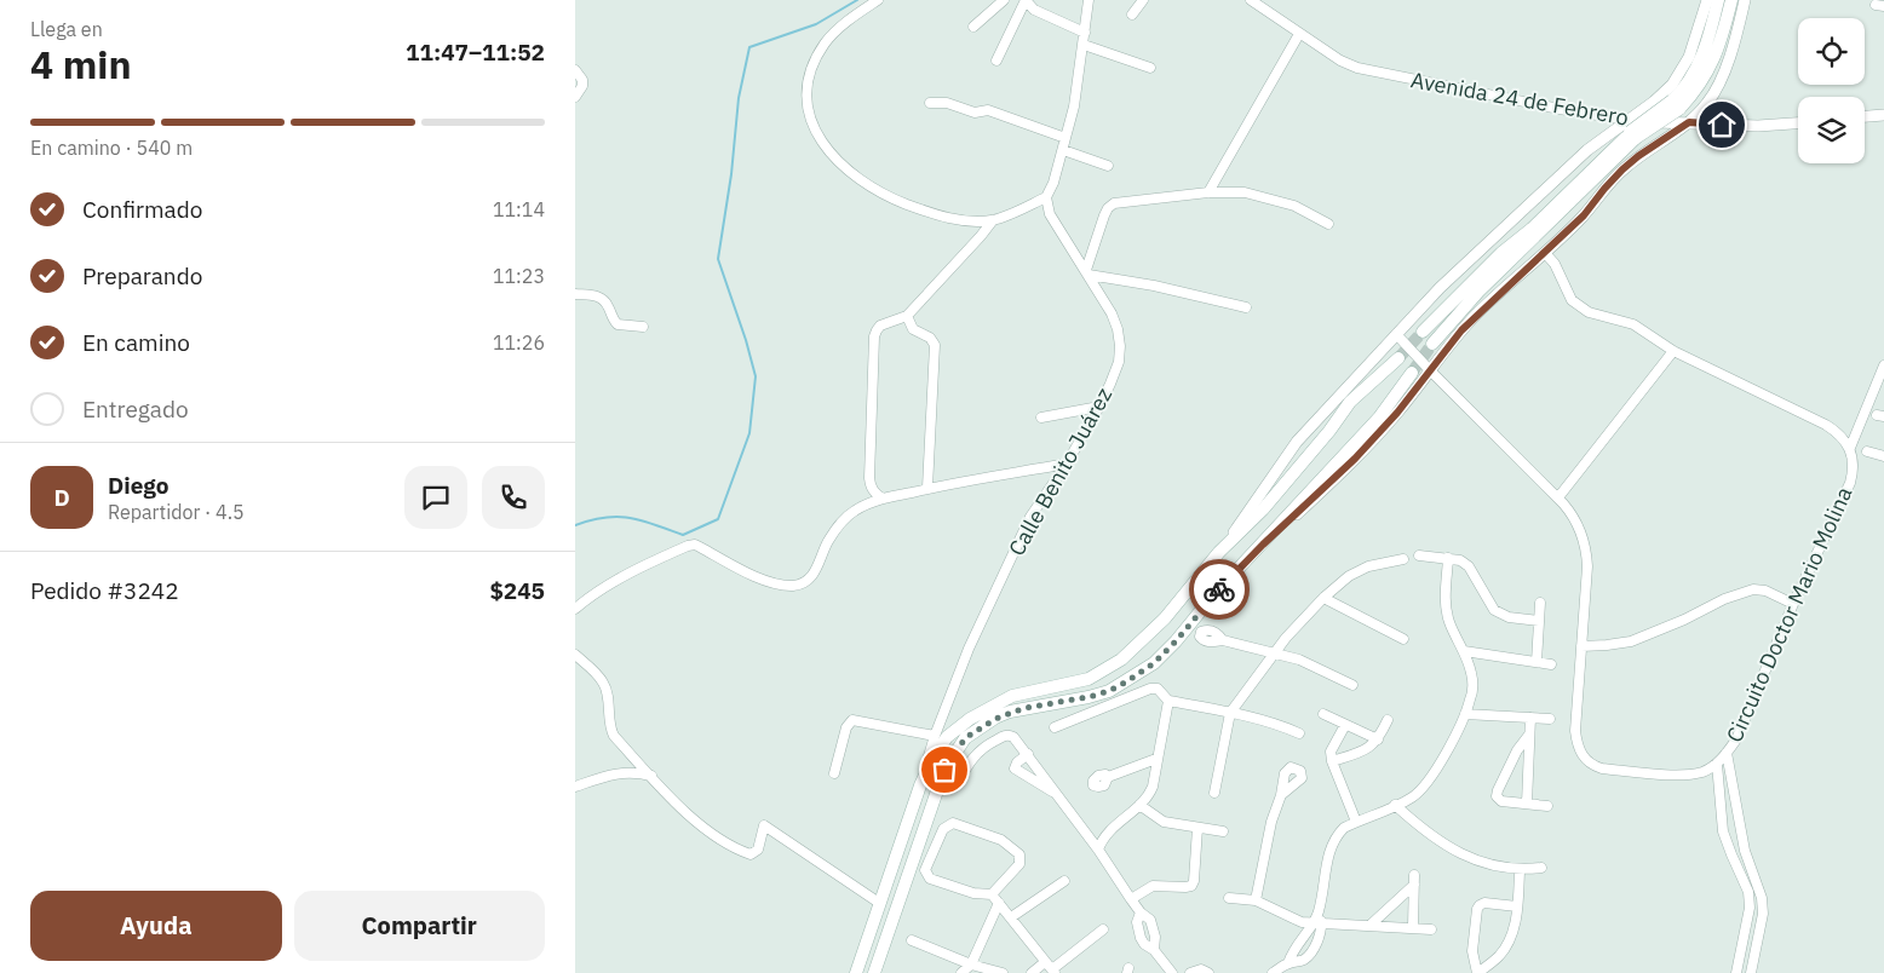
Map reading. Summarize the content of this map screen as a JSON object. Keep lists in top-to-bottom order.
{
  "streets": {
    "street": ["Avenida 24 de Febrero", "Calle Benito Juárez", "Circuito Doctor Mario Molina"]
  },
  "page": {
    "heading": ["4 min", "Llega en", "11:47–11:52"],
    "panel": [
      "Diego",
      "Repartidor · 4.5",
      "Pedido #3242",
      "$245"
    ],
    "bar": "En camino · 540 m",
    "list": [
      ["Confirmado", "11:14"],
      ["Preparando", "11:23"],
      ["En camino", "11:26"],
      "Entregado"
    ],
    "round": "D",
    "buttons": ["Ayuda", "Compartir"]
  }
}
